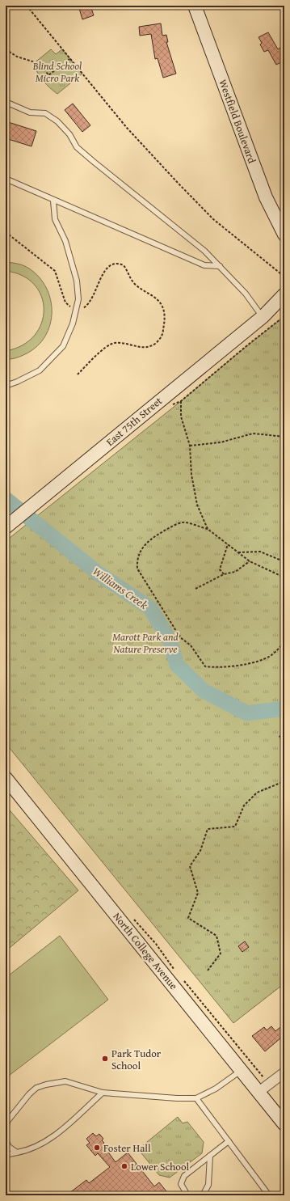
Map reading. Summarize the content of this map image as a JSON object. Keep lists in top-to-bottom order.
{
  "streets": {
    "street": ["Westfield Boulevard", "East 75th Street", "North College Avenue"]
  },
  "water": ["Williams Creek"],
  "parks": ["Blind School Micro Park", "Marott Park and Nature Preserve"],
  "places": ["Park Tudor School", "Foster Hall", "Lower School"]
}
